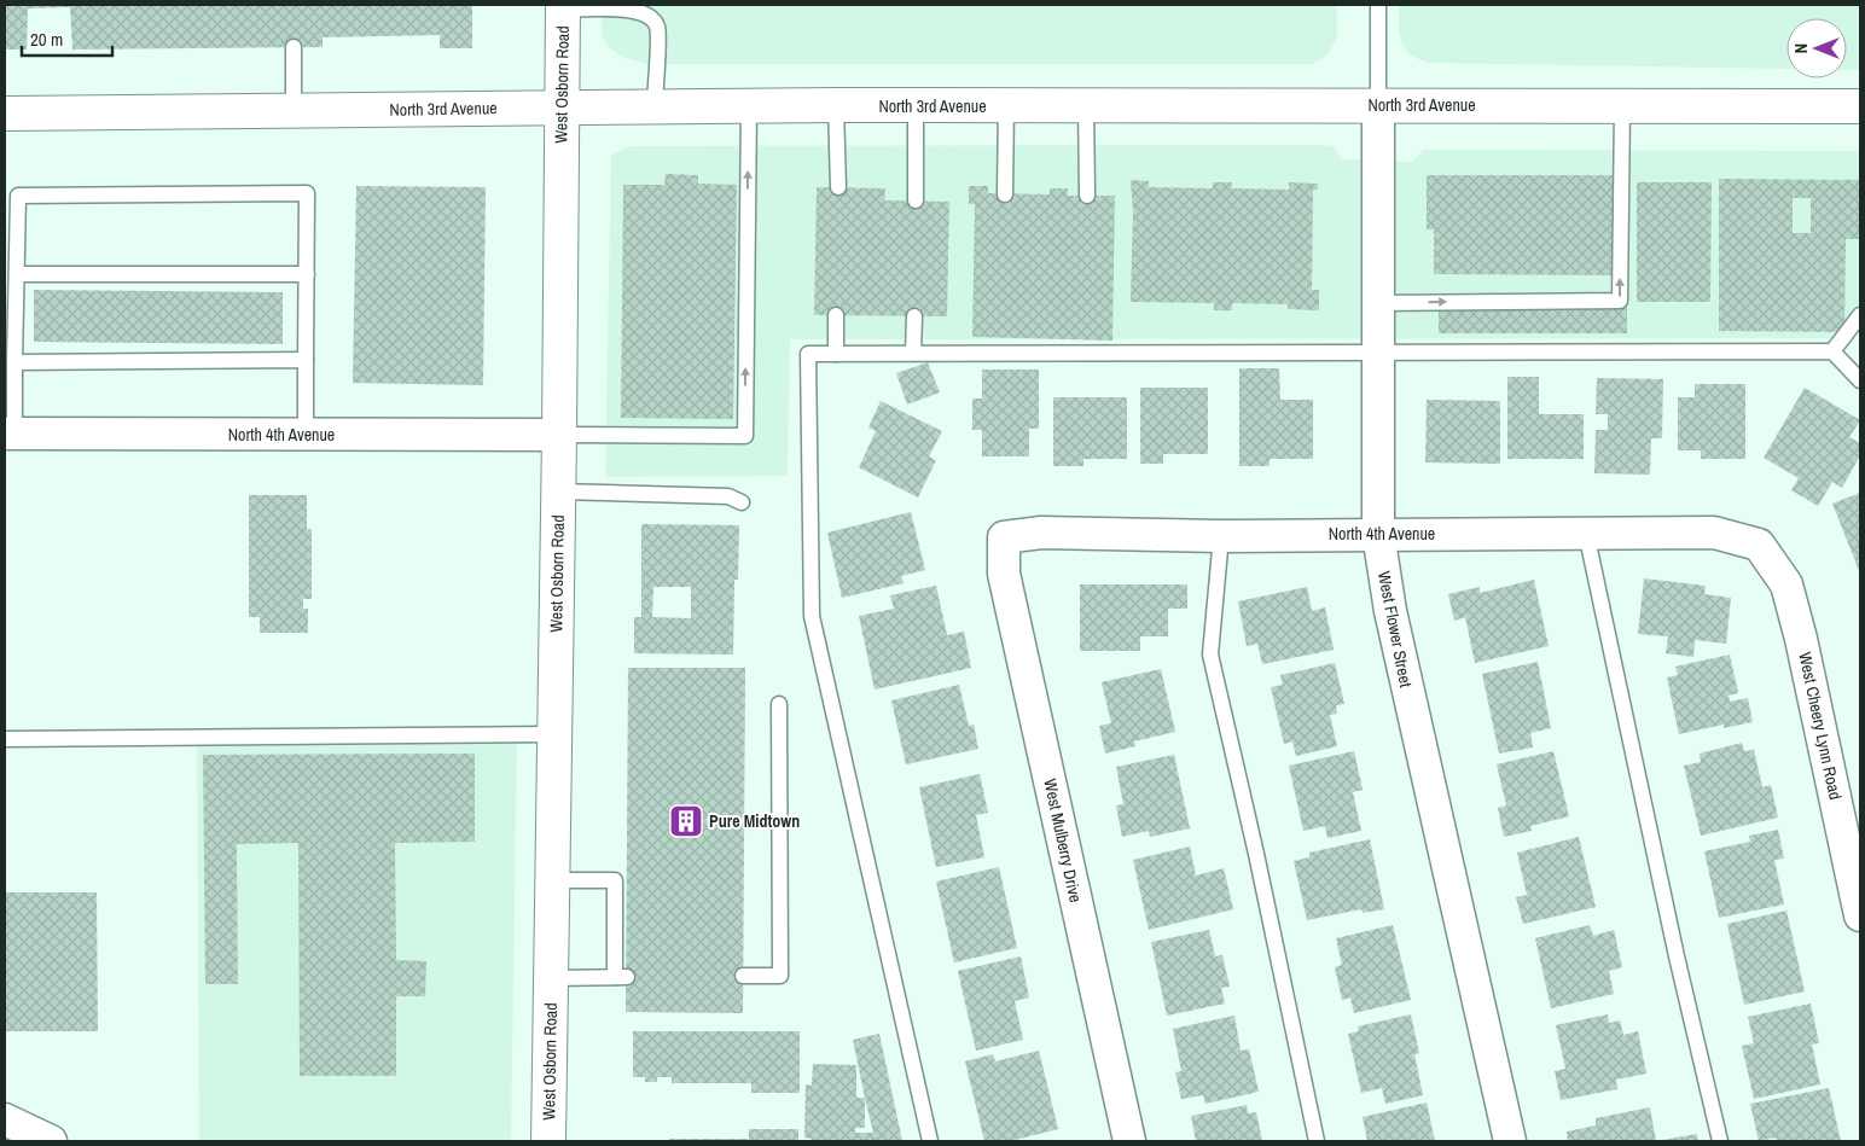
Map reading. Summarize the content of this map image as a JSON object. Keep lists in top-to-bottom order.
{
  "streets": {
    "street": [
      "West Osborn Road",
      "North 3rd Avenue",
      "North 4th Avenue",
      "West Flower Street",
      "West Cheery Lynn Road",
      "West Mulberry Drive"
    ]
  },
  "crossings": [
    ["West Osborn Road", "North 3rd Avenue"],
    ["West Osborn Road", "North 4th Avenue"],
    ["North 3rd Avenue", "West Flower Street"],
    ["North 4th Avenue", "West Flower Street"],
    ["North 4th Avenue", "West Cheery Lynn Road"],
    ["North 4th Avenue", "West Mulberry Drive"]
  ],
  "places": {
    "building": ["Pure Midtown"]
  },
  "scale_bar": "20 m",
  "north": "left"
}
